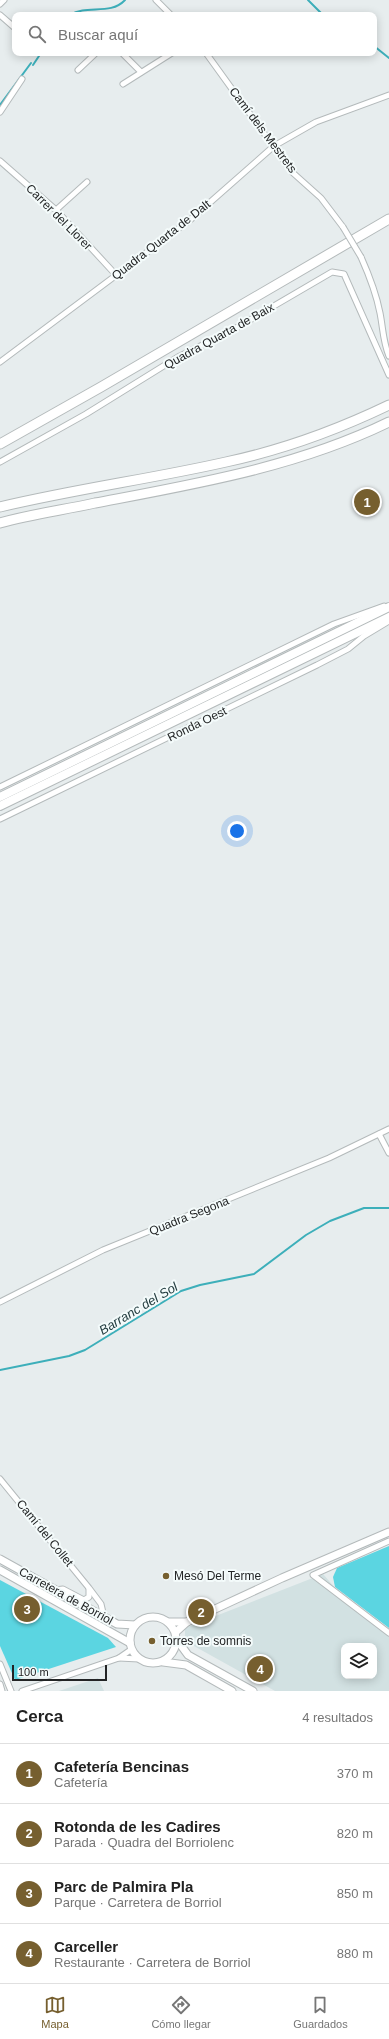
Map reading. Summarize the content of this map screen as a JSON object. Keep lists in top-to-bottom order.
{
  "streets": {
    "main road": ["Ronda Oest", "Carretera de Borriol"],
    "street": [
      "Camí dels Mestrets",
      "Carrer del Llorer",
      "Quadra Quarta de Dalt",
      "Quadra Quarta de Baix",
      "Quadra Segona",
      "Camí del Collet"
    ]
  },
  "crossings": [
    ["Camí dels Mestrets", "Quadra Quarta de Dalt"],
    ["Carrer del Llorer", "Quadra Quarta de Dalt"],
    ["Camí del Collet", "Carretera de Borriol"]
  ],
  "water": ["Barranc del Sol"],
  "places": ["Mesó Del Terme", "Torres de somnis"],
  "scale_bar": "100 m",
  "page": {
    "search": "Buscar aquí",
    "pins": [
      "1",
      "3",
      "2",
      "4"
    ],
    "scale": "100 m",
    "heading": ["Cerca", "4 resultados"],
    "list": [
      {
        "mark": "1",
        "name": "Cafetería Bencinas",
        "note": "Cafetería",
        "value": "370 m"
      },
      {
        "mark": "2",
        "name": "Rotonda de les Cadires",
        "note": "Parada · Quadra del Borriolenc",
        "value": "820 m"
      },
      {
        "mark": "3",
        "name": "Parc de Palmira Pla",
        "note": "Parque · Carretera de Borriol",
        "value": "850 m"
      },
      {
        "mark": "4",
        "name": "Carceller",
        "note": "Restaurante · Carretera de Borriol",
        "value": "880 m"
      }
    ],
    "nav": ["Mapa", "Cómo llegar", "Guardados"]
  }
}
